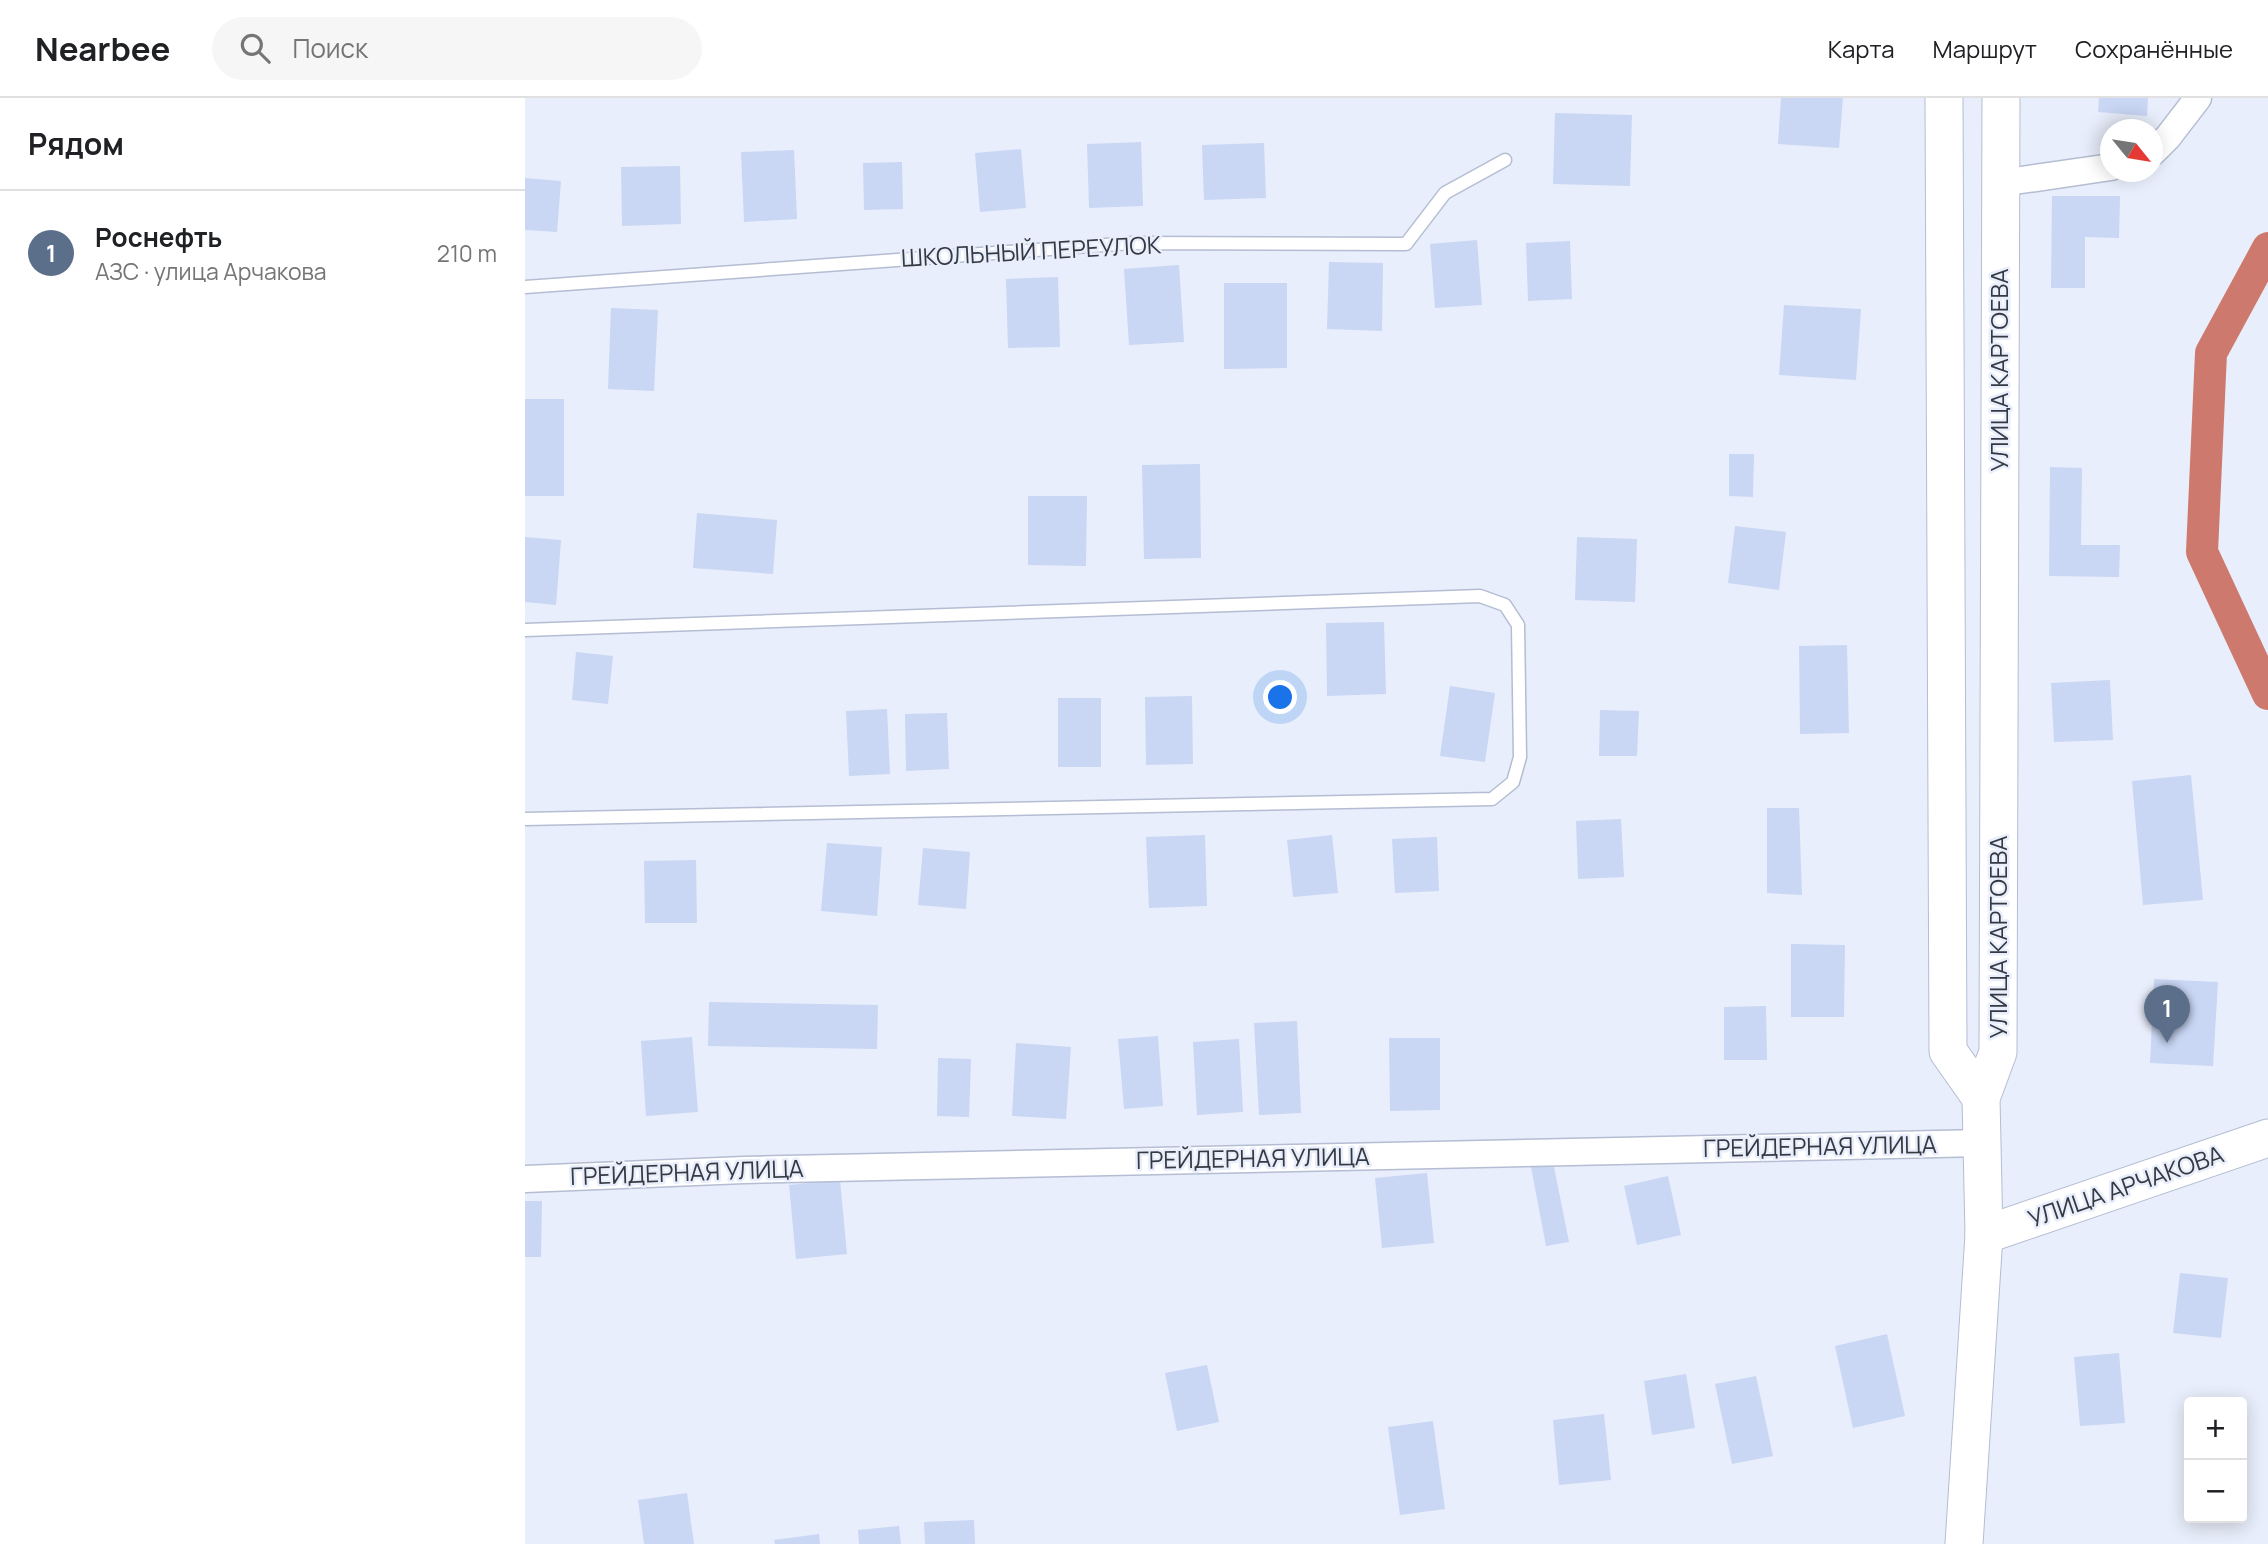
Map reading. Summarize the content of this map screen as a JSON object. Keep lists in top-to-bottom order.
{
  "streets": {
    "main road": ["УЛИЦА КАРТОЕВА", "УЛИЦА АРЧАКОВА"],
    "street": ["ГРЕЙДЕРНАЯ УЛИЦА"],
    "lane": ["ШКОЛЬНЫЙ ПЕРЕУЛОК"]
  },
  "north": "bottom right",
  "page": {
    "header": "Nearbee",
    "search": "Поиск",
    "nav": ["Карта", "Маршрут", "Сохранённые"],
    "heading": "Рядом",
    "list": [
      {
        "mark": "1",
        "name": "Роснефть",
        "note": "АЗС · улица Арчакова",
        "value": "210 m"
      }
    ],
    "pins": "1",
    "map_buttons": ["+", "−"]
  }
}
